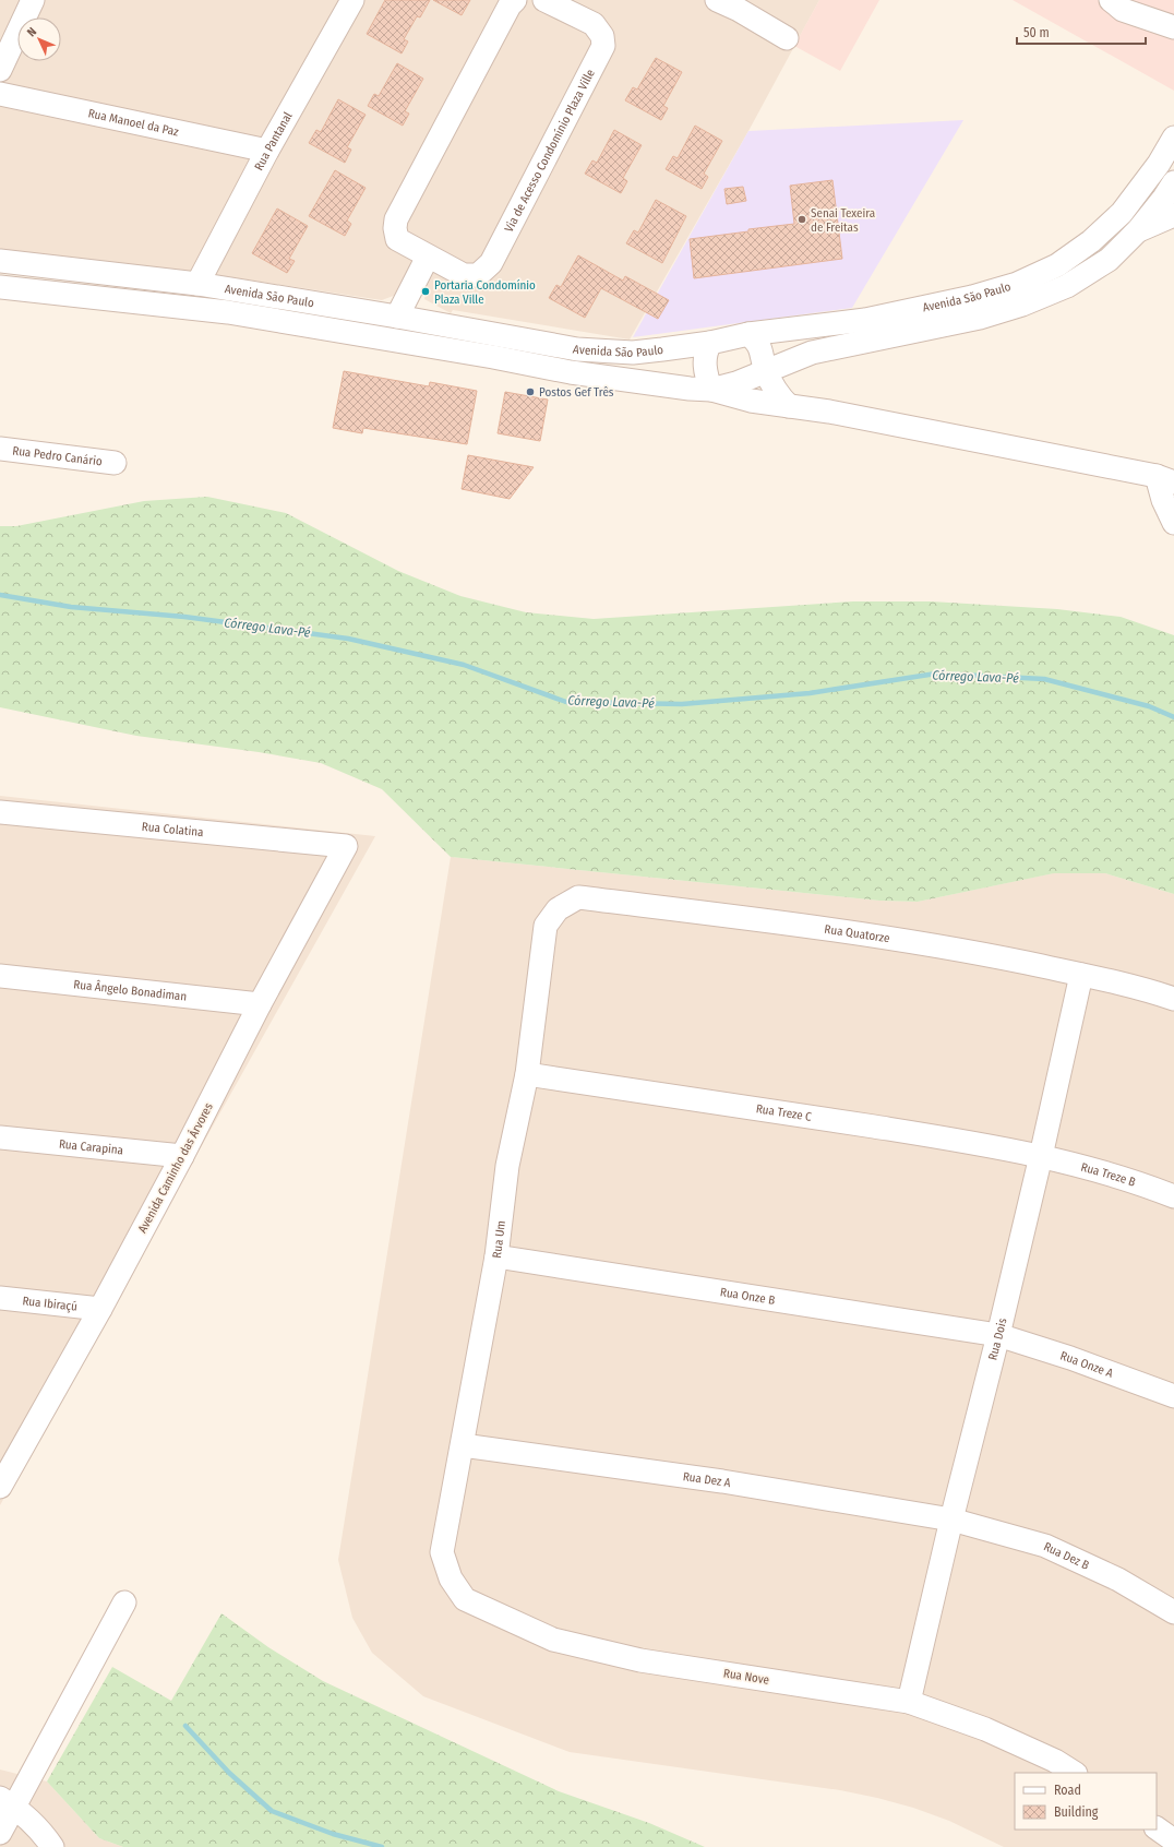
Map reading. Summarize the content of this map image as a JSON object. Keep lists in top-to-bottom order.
{
  "streets": {
    "street": [
      "Rua Manoel da Paz",
      "Rua Pantanal",
      "Via de Acesso Condomínio Plaza Ville",
      "Avenida São Paulo",
      "Rua Pedro Canário",
      "Rua Colatina",
      "Rua Quatorze",
      "Rua Ângelo Bonadiman",
      "Rua Treze C",
      "Rua Carapina",
      "Avenida Caminho das Árvores",
      "Rua Treze B",
      "Rua Um",
      "Rua Onze B",
      "Rua Ibiraçú",
      "Rua Dois",
      "Rua Onze A",
      "Rua Dez A",
      "Rua Dez B",
      "Rua Nove"
    ]
  },
  "crossings": [
    ["Rua Manoel da Paz", "Rua Pantanal"],
    ["Rua Pantanal", "Avenida São Paulo"],
    ["Rua Colatina", "Avenida Caminho das Árvores"],
    ["Rua Quatorze", "Rua Um"],
    ["Rua Quatorze", "Rua Dois"],
    ["Rua Ângelo Bonadiman", "Avenida Caminho das Árvores"],
    ["Rua Treze C", "Rua Treze B"],
    ["Rua Treze C", "Rua Um"],
    ["Rua Treze C", "Rua Dois"],
    ["Rua Carapina", "Avenida Caminho das Árvores"],
    ["Avenida Caminho das Árvores", "Rua Ibiraçú"],
    ["Rua Treze B", "Rua Dois"],
    ["Rua Um", "Rua Onze B"],
    ["Rua Um", "Rua Dez A"],
    ["Rua Um", "Rua Nove"],
    ["Rua Onze B", "Rua Dois"],
    ["Rua Onze B", "Rua Onze A"],
    ["Rua Dois", "Rua Onze A"],
    ["Rua Dois", "Rua Dez A"],
    ["Rua Dois", "Rua Dez B"],
    ["Rua Dois", "Rua Nove"],
    ["Rua Dez A", "Rua Dez B"]
  ],
  "water": ["Córrego Lava-Pé"],
  "places": ["Senai Texeira de Freitas", "Portaria Condomínio Plaza Ville", "Postos Gef Três"],
  "legend": ["Road", "Building"],
  "scale_bar": "50 m",
  "north": "top left"
}
